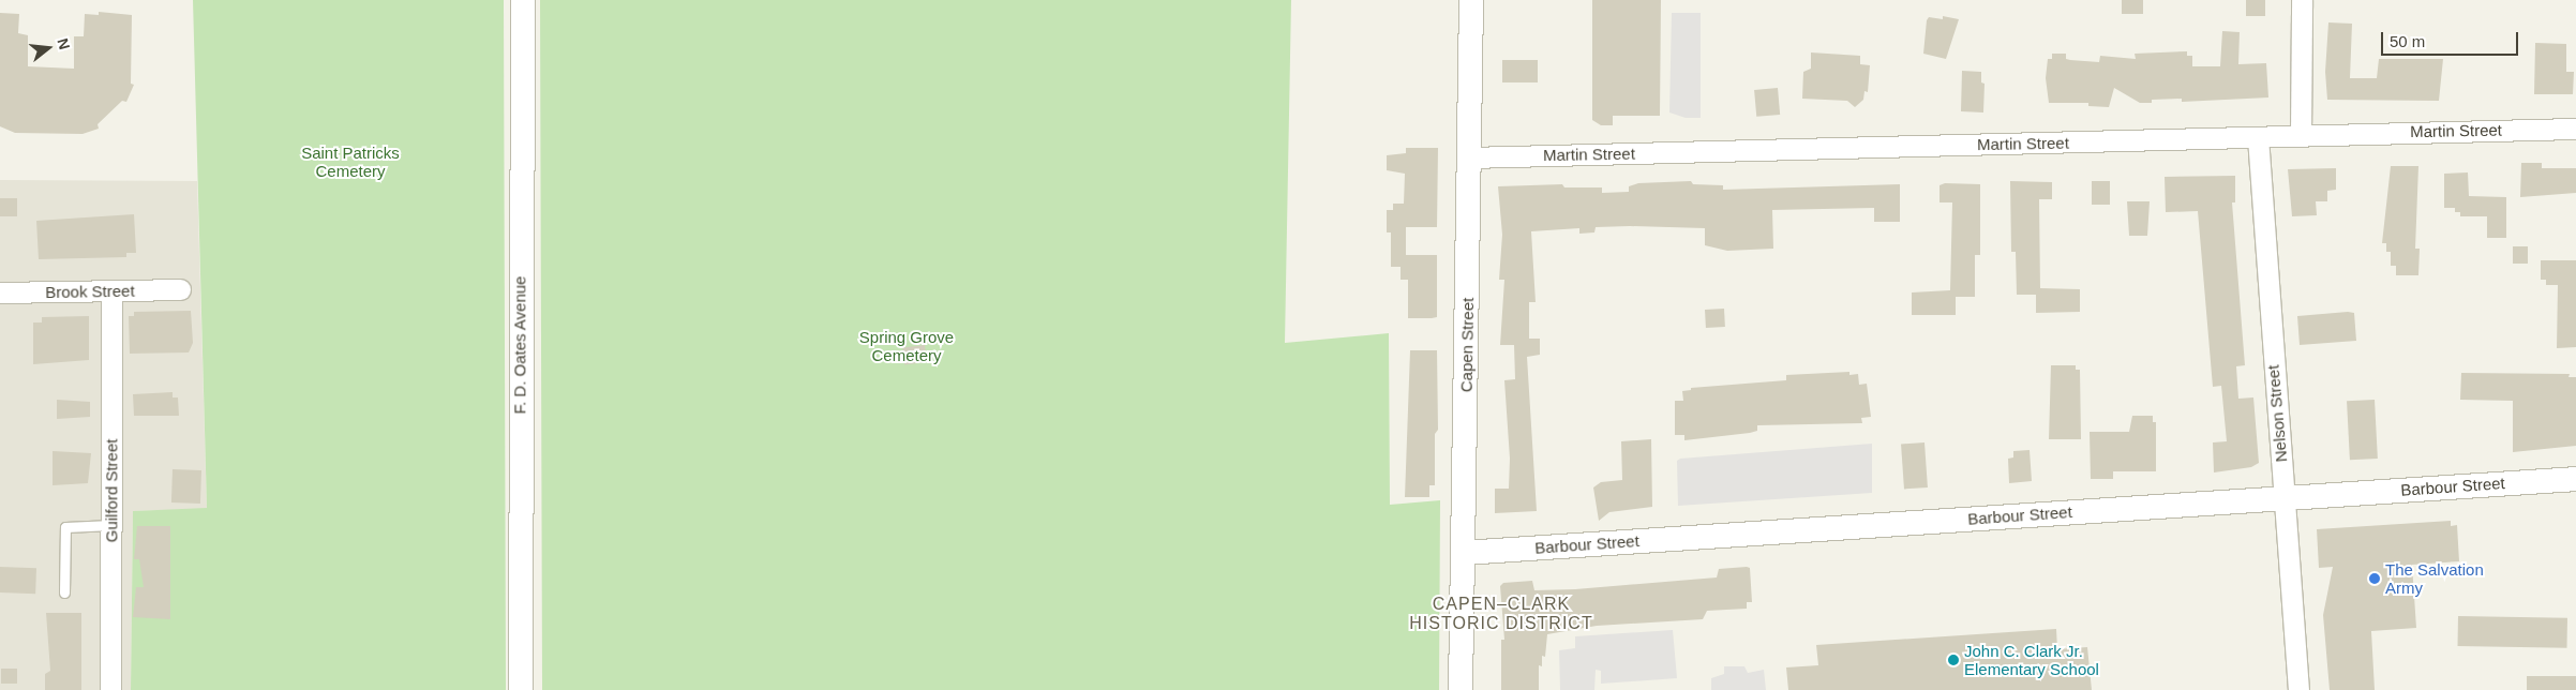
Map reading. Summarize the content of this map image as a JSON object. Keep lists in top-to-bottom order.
{
  "streets": {
    "street": [
      "Martin Street",
      "Brook Street",
      "F. D. Oates Avenue",
      "Capen Street",
      "Nelson Street",
      "Barbour Street",
      "Guilford Street"
    ]
  },
  "crossings": [
    ["Martin Street", "Capen Street"],
    ["Martin Street", "Nelson Street"],
    ["Brook Street", "Guilford Street"],
    ["Capen Street", "Barbour Street"],
    ["Nelson Street", "Barbour Street"]
  ],
  "districts": ["CAPEN–CLARK HISTORIC DISTRICT"],
  "parks": ["Saint Patricks Cemetery", "Spring Grove Cemetery"],
  "places": ["The Salvation Army", "John C. Clark Jr. Elementary School"],
  "scale_bar": "50 m",
  "north": "right"
}
